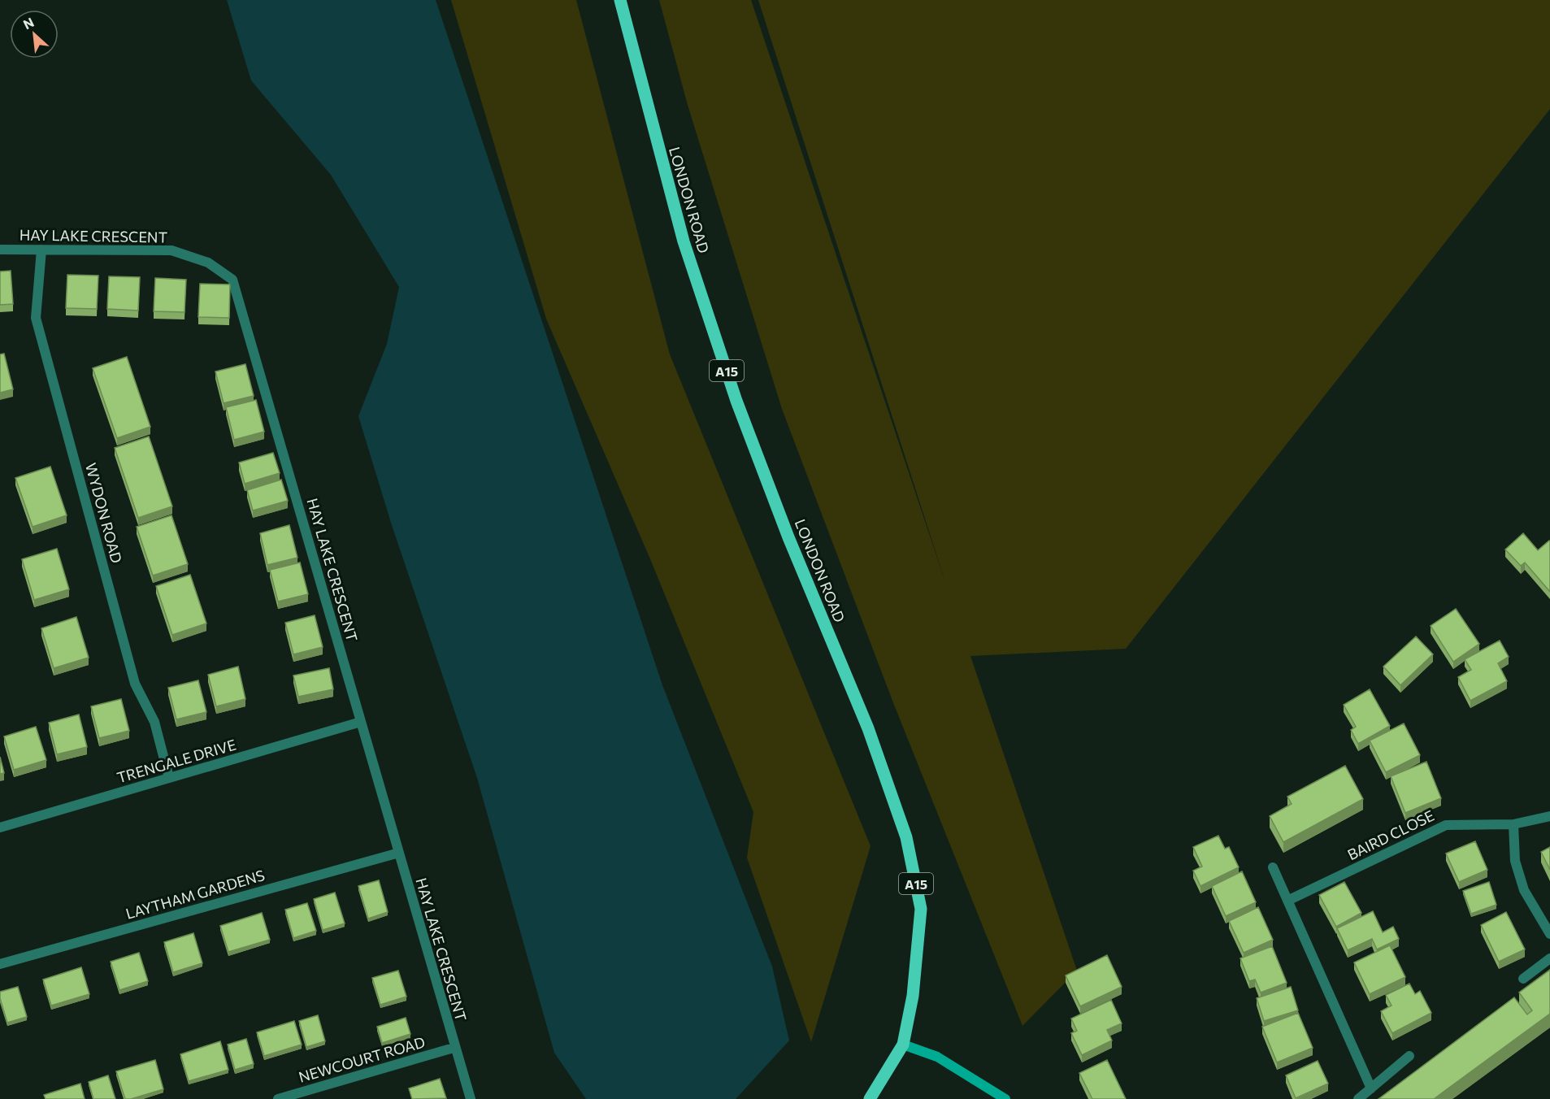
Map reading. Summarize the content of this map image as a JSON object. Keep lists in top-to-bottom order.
{
  "streets": {
    "main road": ["LONDON ROAD", "A15"],
    "street": [
      "HAY LAKE CRESCENT",
      "WYDON ROAD",
      "TRENGALE DRIVE",
      "BAIRD CLOSE",
      "LAYTHAM GARDENS",
      "NEWCOURT ROAD"
    ]
  },
  "crossings": [
    ["LONDON ROAD", "A15"],
    ["HAY LAKE CRESCENT", "WYDON ROAD"],
    ["HAY LAKE CRESCENT", "TRENGALE DRIVE"],
    ["HAY LAKE CRESCENT", "LAYTHAM GARDENS"],
    ["HAY LAKE CRESCENT", "NEWCOURT ROAD"],
    ["WYDON ROAD", "TRENGALE DRIVE"]
  ],
  "north": "top left"
}
